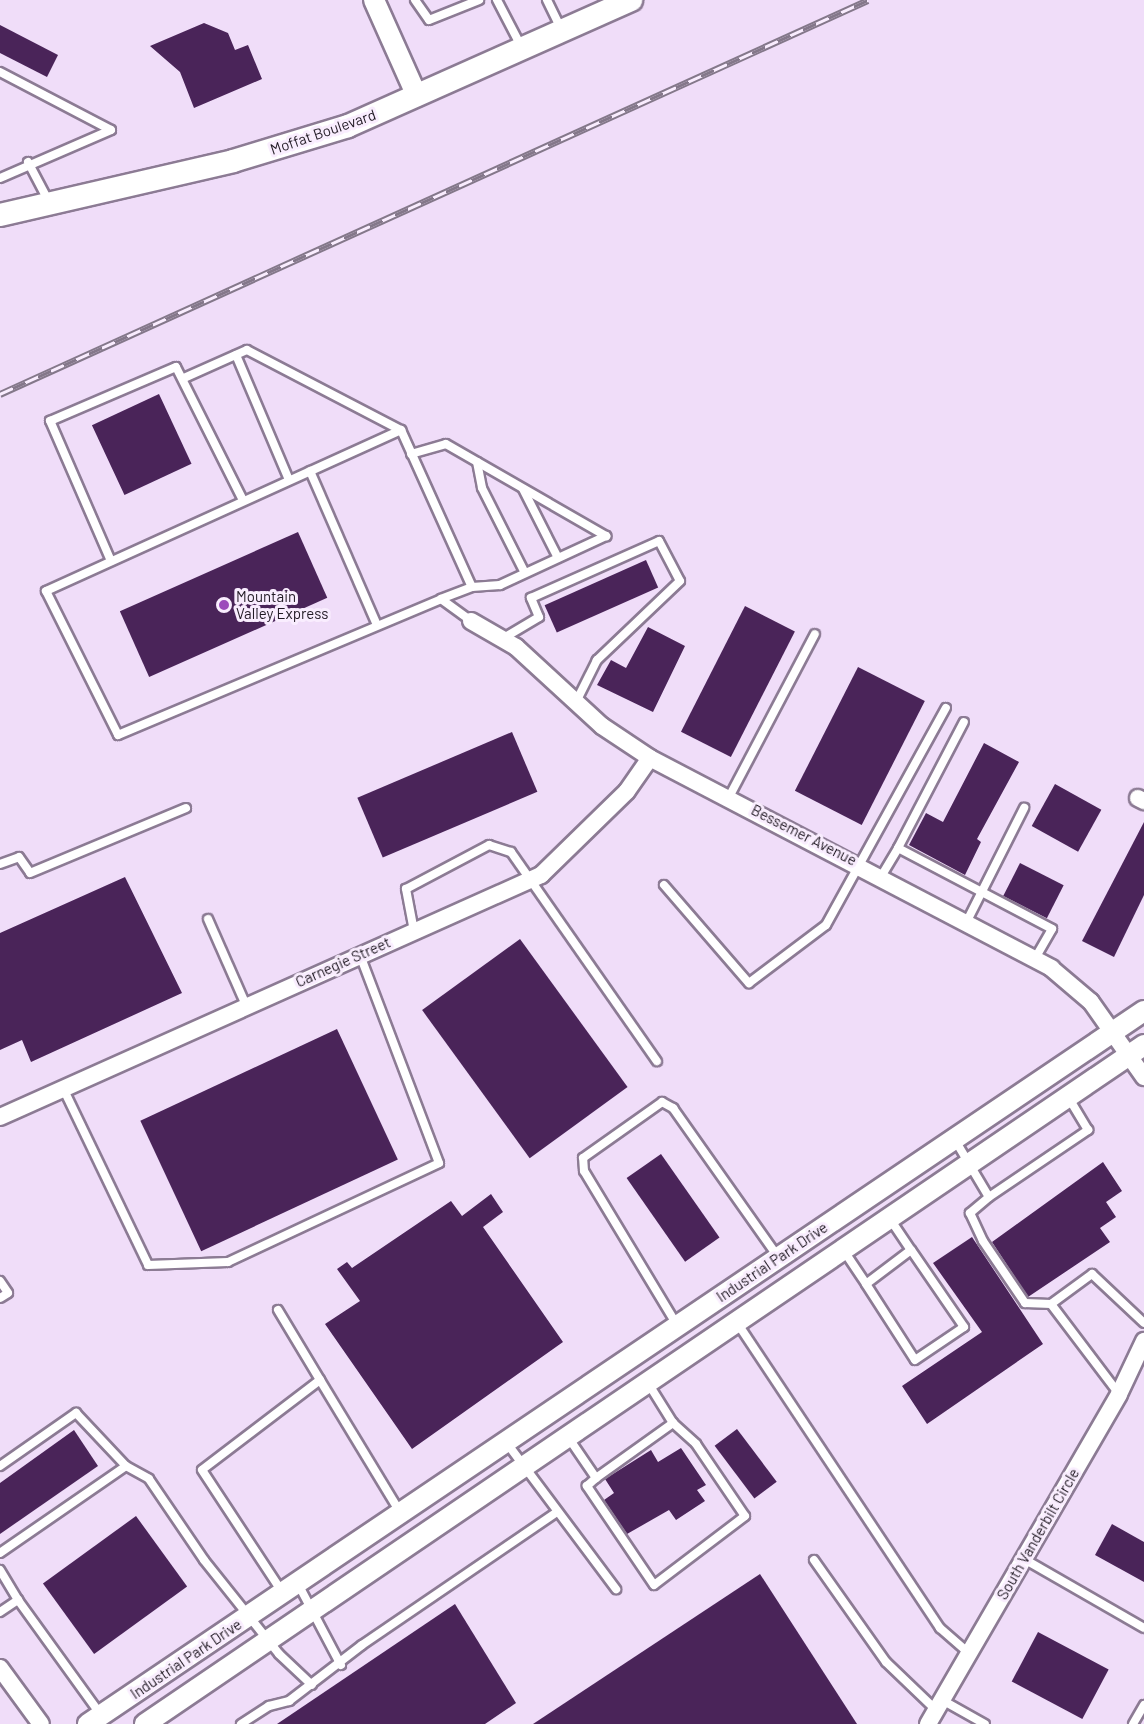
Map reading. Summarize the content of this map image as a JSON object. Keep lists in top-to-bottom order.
{
  "streets": {
    "main road": ["Moffat Boulevard"],
    "street": [
      "Bessemer Avenue",
      "Carnegie Street",
      "Industrial Park Drive",
      "South Vanderbilt Circle"
    ]
  },
  "crossings": [
    ["Bessemer Avenue", "Carnegie Street"],
    ["Bessemer Avenue", "Industrial Park Drive"]
  ],
  "places": ["Mountain Valley Express"]
}
